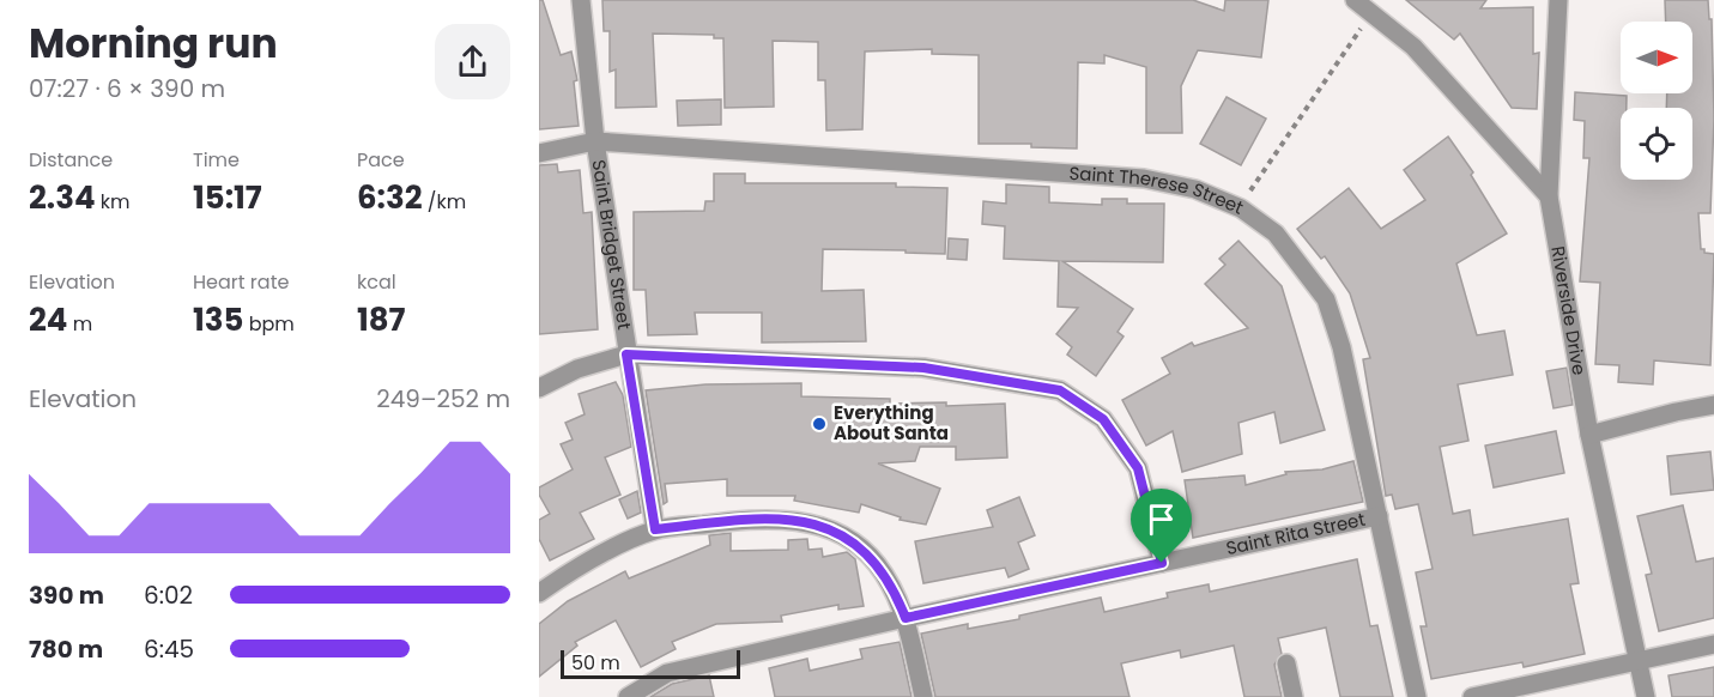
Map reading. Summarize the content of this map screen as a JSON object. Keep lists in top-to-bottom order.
{
  "streets": {
    "street": [
      "Saint Therese Street",
      "Saint Bridget Street",
      "Riverside Drive",
      "Saint Rita Street"
    ]
  },
  "crossings": [
    ["Saint Therese Street", "Saint Bridget Street"],
    ["Saint Therese Street", "Saint Rita Street"]
  ],
  "places": ["Everything About Santa"],
  "scale_bar": "50 m",
  "north": "right",
  "page": {
    "heading": ["Morning run", "07:27 · 6 × 390 m"],
    "stats": [
      ["Distance", "2.34 km"],
      ["Time", "15:17"],
      ["Pace", "6:32 /km"],
      ["Elevation", "24 m"],
      ["Heart rate", "135 bpm"],
      ["kcal", "187"]
    ],
    "chart": ["Elevation", "249–252 m"],
    "list": [
      {
        "name": "390 m",
        "note": "6:02"
      },
      {
        "name": "780 m",
        "note": "6:45"
      }
    ],
    "scale": "50 m"
  }
}
